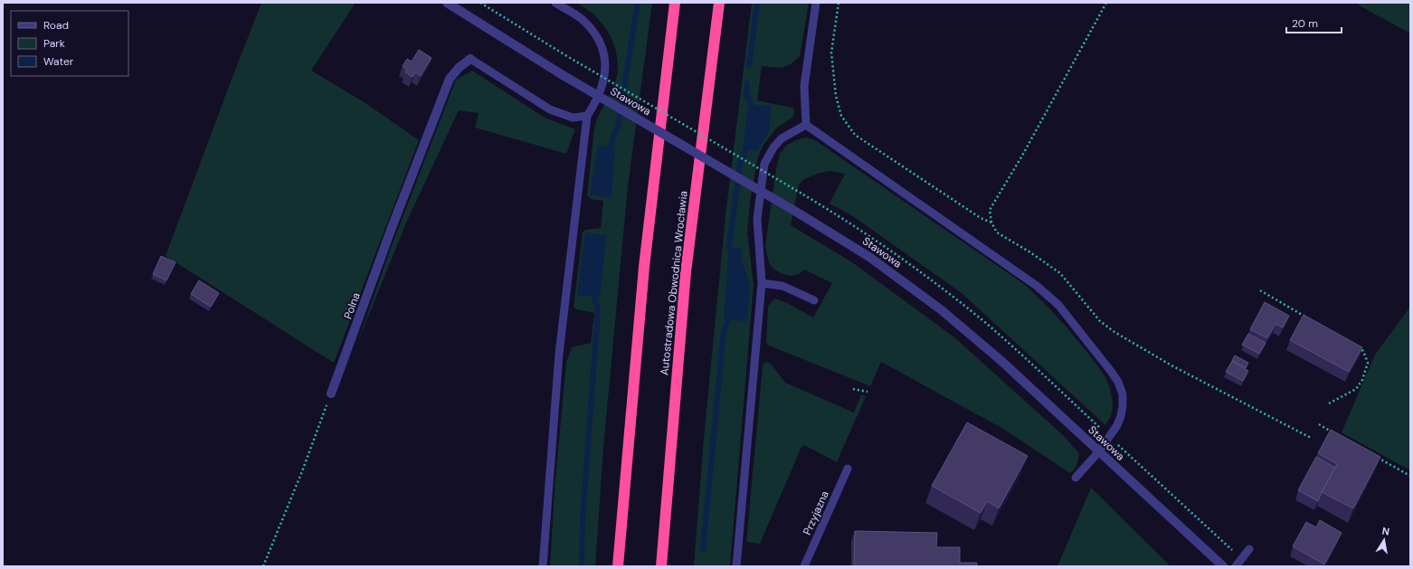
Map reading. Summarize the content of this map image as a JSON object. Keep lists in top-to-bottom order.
{
  "streets": {
    "highway": ["Autostradowa Obwodnica Wrocławia"],
    "street": ["Stawowa", "Polna"],
    "lane": ["Przyjazna"]
  },
  "legend": ["Road", "Park", "Water"],
  "scale_bar": "20 m",
  "north": "top"
}
